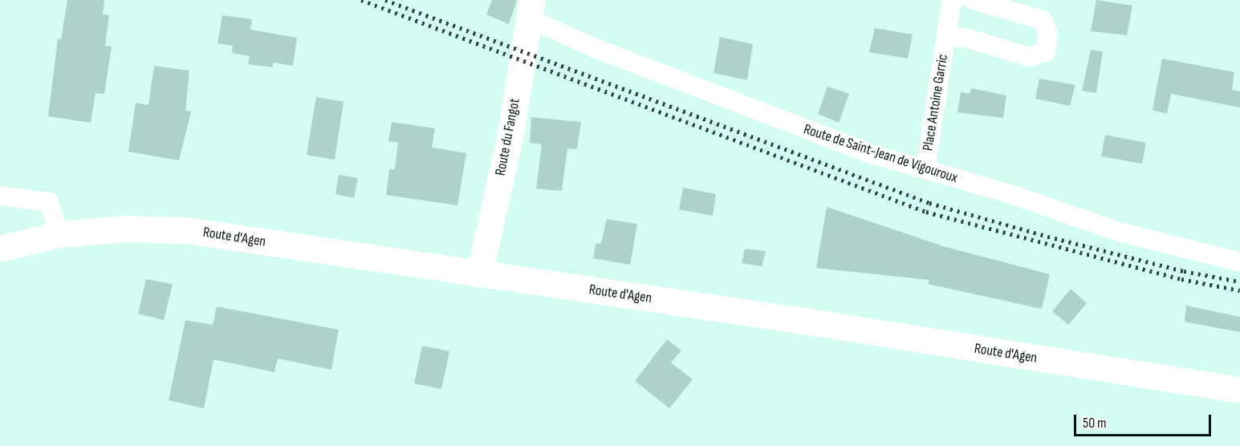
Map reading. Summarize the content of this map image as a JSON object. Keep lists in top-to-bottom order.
{
  "streets": {
    "main road": ["Route du Fangot", "Route d'Agen"],
    "street": ["Place Antoine Garric", "Route de Saint-Jean de Vigouroux"]
  },
  "crossings": [
    ["Place Antoine Garric", "Route de Saint-Jean de Vigouroux"],
    ["Route du Fangot", "Route de Saint-Jean de Vigouroux"],
    ["Route du Fangot", "Route d'Agen"]
  ],
  "scale_bar": "50 m"
}
